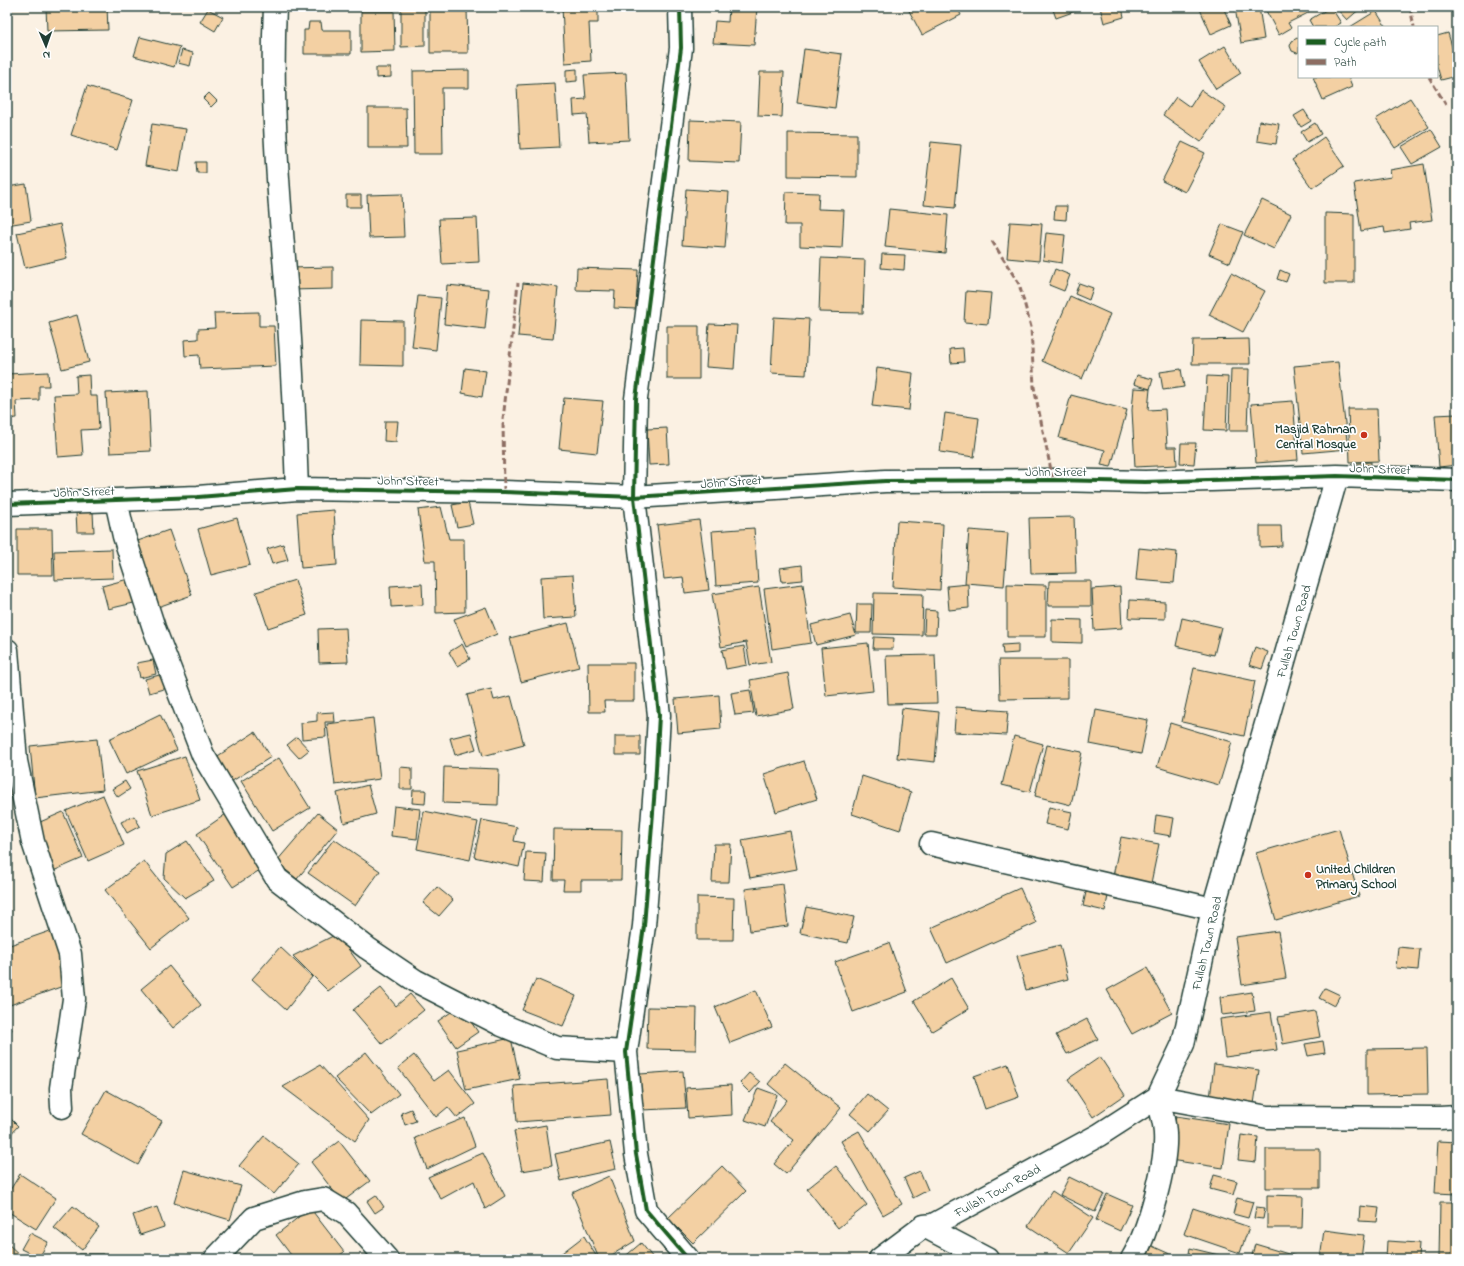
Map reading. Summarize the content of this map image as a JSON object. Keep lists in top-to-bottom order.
{
  "streets": {
    "street": ["John Street", "Fullah Town Road"]
  },
  "crossings": [
    ["John Street", "Fullah Town Road"]
  ],
  "places": ["Masjid Rahman Central Mosque", "United Children Primary School"],
  "legend": ["Cycle path", "Path"],
  "north": "bottom"
}
